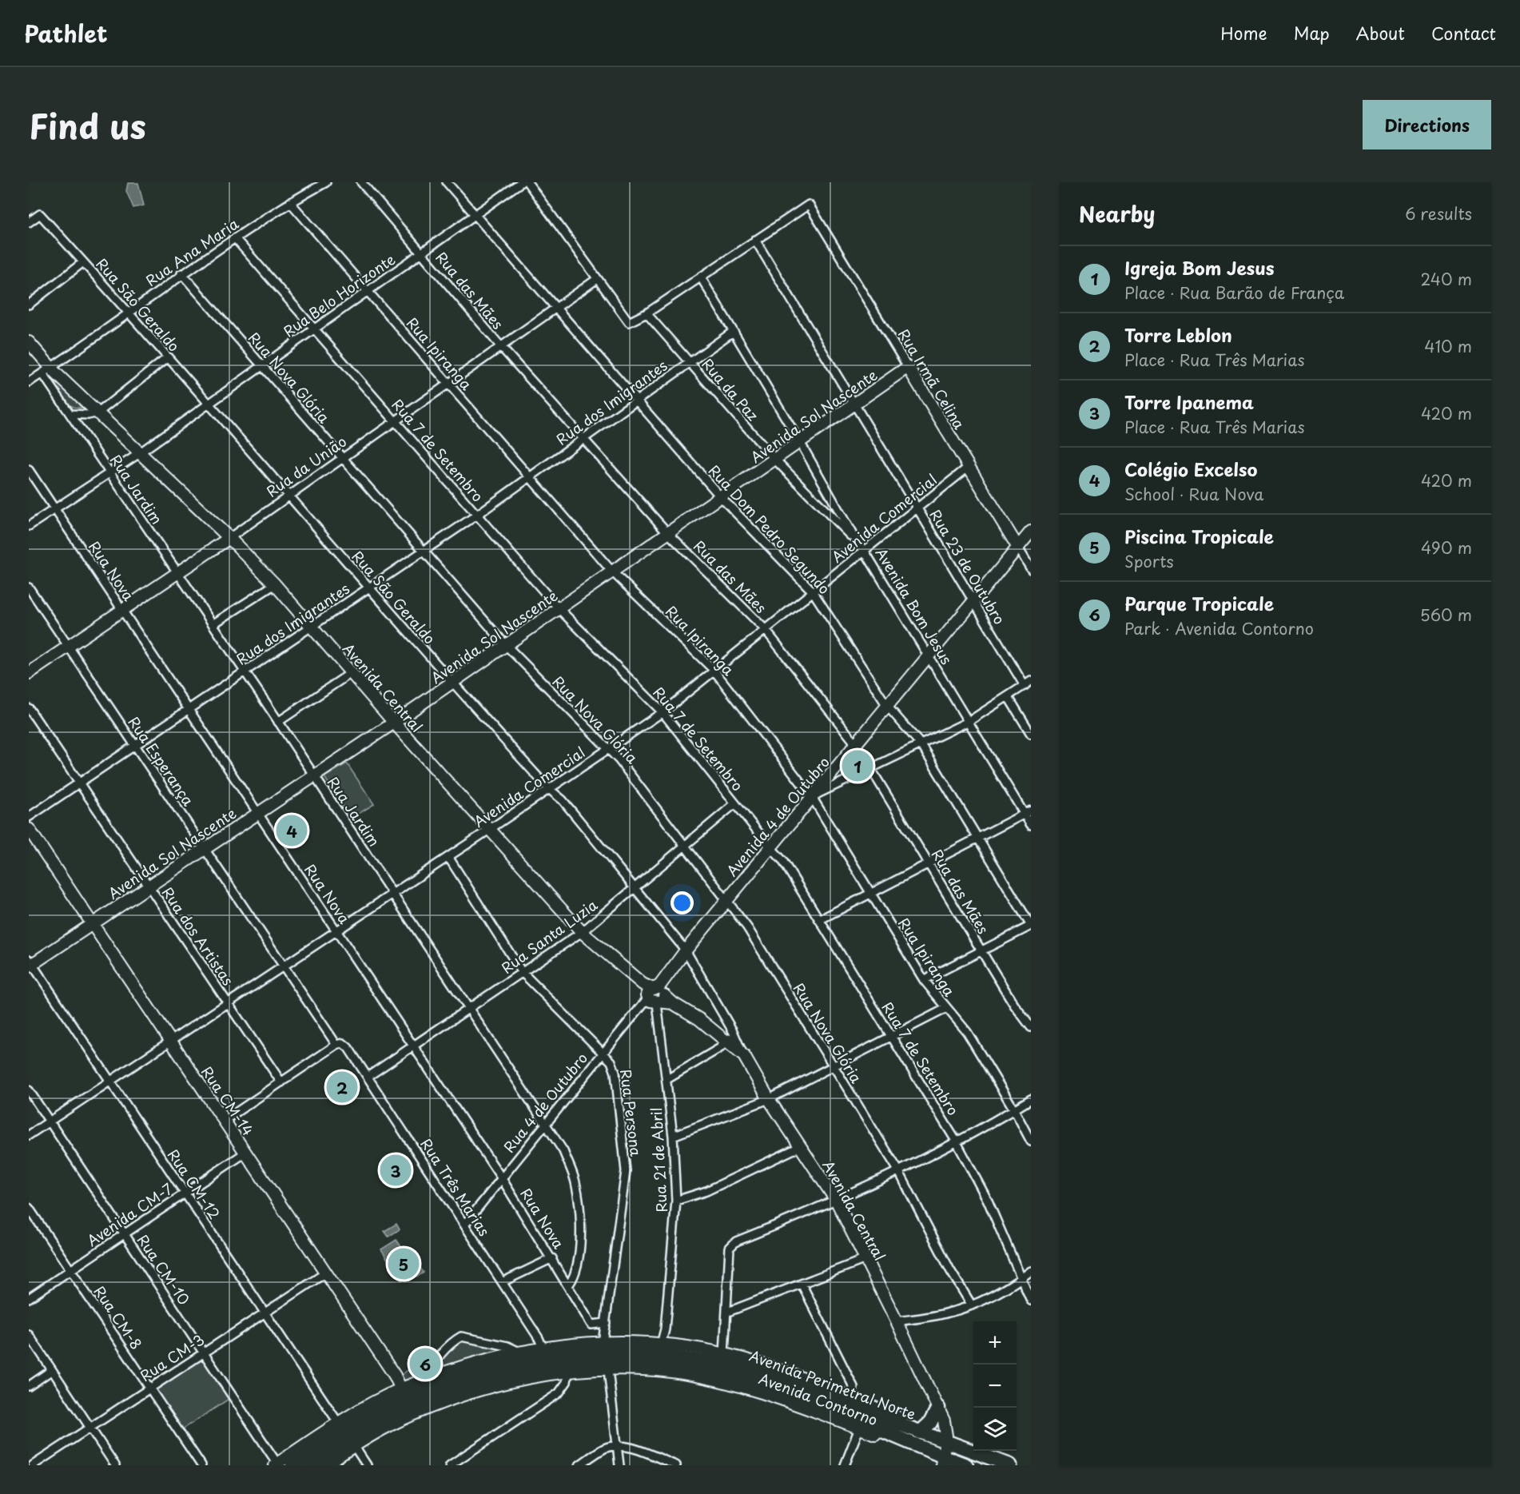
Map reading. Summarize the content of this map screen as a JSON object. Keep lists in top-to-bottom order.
{
  "streets": {
    "highway": ["Avenida Perimetral Norte"],
    "street": [
      "Rua Ana Maria",
      "Rua das Mães",
      "Rua Belo Horizonte",
      "Rua São Geraldo",
      "Rua Ipiranga",
      "Rua Nova Glória",
      "Rua Irmã Celina",
      "Rua da Paz",
      "Rua dos Imigrantes",
      "Avenida Sol Nascente",
      "Rua 7 de Setembro",
      "Rua da União",
      "Rua Jardim",
      "Avenida Comercial",
      "Rua Dom Pedro Segundo",
      "Rua 23 de Outubro",
      "Rua Nova",
      "Avenida Bom Jesus",
      "Avenida Central",
      "Rua Esperança",
      "Avenida 4 de Outubro",
      "Rua dos Artistas",
      "Rua Santa Luzia",
      "Rua CM-14",
      "Rua 4 de Outubro",
      "Rua Persona",
      "Rua 21 de Abril",
      "Rua CM-12",
      "Rua Três Marias",
      "Avenida CM-7",
      "Rua CM-10",
      "Rua CM-8",
      "Rua CM-3",
      "Avenida Contorno"
    ]
  },
  "crossings": [
    ["Rua Ana Maria", "Rua São Geraldo"],
    ["Rua Ana Maria", "Rua Ipiranga"],
    ["Rua Ana Maria", "Rua Nova Glória"],
    ["Rua Ana Maria", "Rua 7 de Setembro"],
    ["Rua Ana Maria", "Rua Jardim"],
    ["Rua Ana Maria", "Avenida Central"],
    ["Rua das Mães", "Rua Belo Horizonte"],
    ["Rua das Mães", "Rua dos Imigrantes"],
    ["Rua das Mães", "Avenida Sol Nascente"],
    ["Rua das Mães", "Rua da União"],
    ["Rua das Mães", "Avenida Comercial"],
    ["Rua das Mães", "Avenida 4 de Outubro"],
    ["Rua Belo Horizonte", "Rua São Geraldo"],
    ["Rua Belo Horizonte", "Rua Ipiranga"],
    ["Rua Belo Horizonte", "Rua Nova Glória"],
    ["Rua Belo Horizonte", "Rua 7 de Setembro"],
    ["Rua Belo Horizonte", "Rua Jardim"],
    ["Rua Belo Horizonte", "Rua Dom Pedro Segundo"],
    ["Rua Belo Horizonte", "Rua Nova"],
    ["Rua Belo Horizonte", "Avenida Central"],
    ["Rua São Geraldo", "Rua dos Imigrantes"],
    ["Rua São Geraldo", "Avenida Sol Nascente"],
    ["Rua São Geraldo", "Rua da União"],
    ["Rua São Geraldo", "Avenida Comercial"],
    ["Rua São Geraldo", "Avenida Central"],
    ["Rua São Geraldo", "Avenida 4 de Outubro"],
    ["Rua São Geraldo", "Rua Santa Luzia"],
    ["Rua Ipiranga", "Rua dos Imigrantes"],
    ["Rua Ipiranga", "Avenida Sol Nascente"],
    ["Rua Ipiranga", "Rua da União"],
    ["Rua Ipiranga", "Avenida Comercial"],
    ["Rua Ipiranga", "Avenida 4 de Outubro"],
    ["Rua Nova Glória", "Rua dos Imigrantes"],
    ["Rua Nova Glória", "Avenida Sol Nascente"],
    ["Rua Nova Glória", "Rua da União"],
    ["Rua Nova Glória", "Avenida Comercial"],
    ["Rua Nova Glória", "Avenida 4 de Outubro"],
    ["Rua Nova Glória", "Rua Santa Luzia"],
    ["Rua Irmã Celina", "Avenida Sol Nascente"],
    ["Rua Irmã Celina", "Avenida Comercial"],
    ["Rua Irmã Celina", "Rua 23 de Outubro"],
    ["Rua Irmã Celina", "Avenida 4 de Outubro"],
    ["Rua da Paz", "Rua dos Imigrantes"],
    ["Rua da Paz", "Avenida Sol Nascente"],
    ["Rua da Paz", "Avenida Bom Jesus"],
    ["Rua dos Imigrantes", "Rua 7 de Setembro"],
    ["Rua dos Imigrantes", "Rua Jardim"],
    ["Rua dos Imigrantes", "Rua Dom Pedro Segundo"],
    ["Rua dos Imigrantes", "Rua Nova"],
    ["Rua dos Imigrantes", "Avenida Bom Jesus"],
    ["Rua dos Imigrantes", "Avenida Central"],
    ["Rua dos Imigrantes", "Rua Esperança"],
    ["Rua dos Imigrantes", "Rua dos Artistas"],
    ["Avenida Sol Nascente", "Rua 7 de Setembro"],
    ["Avenida Sol Nascente", "Rua Jardim"],
    ["Avenida Sol Nascente", "Rua Dom Pedro Segundo"],
    ["Avenida Sol Nascente", "Rua 23 de Outubro"],
    ["Avenida Sol Nascente", "Rua Nova"],
    ["Avenida Sol Nascente", "Avenida Bom Jesus"],
    ["Avenida Sol Nascente", "Avenida Central"],
    ["Avenida Sol Nascente", "Rua Esperança"],
    ["Avenida Sol Nascente", "Rua dos Artistas"],
    ["Avenida Sol Nascente", "Rua CM-14"],
    ["Avenida Sol Nascente", "Rua CM-12"],
    ["Rua 7 de Setembro", "Rua da União"],
    ["Rua 7 de Setembro", "Avenida Comercial"],
    ["Rua 7 de Setembro", "Avenida 4 de Outubro"],
    ["Rua 7 de Setembro", "Rua Santa Luzia"],
    ["Rua da União", "Rua Jardim"],
    ["Rua da União", "Rua Dom Pedro Segundo"],
    ["Rua da União", "Rua Nova"],
    ["Rua da União", "Avenida Central"],
    ["Rua da União", "Rua Esperança"],
    ["Rua Jardim", "Avenida Comercial"],
    ["Rua Jardim", "Rua Nova"],
    ["Rua Jardim", "Avenida Central"],
    ["Rua Jardim", "Rua Santa Luzia"],
    ["Rua Jardim", "Rua 4 de Outubro"],
    ["Avenida Comercial", "Rua Dom Pedro Segundo"],
    ["Avenida Comercial", "Rua 23 de Outubro"],
    ["Avenida Comercial", "Rua Nova"],
    ["Avenida Comercial", "Avenida Bom Jesus"],
    ["Avenida Comercial", "Avenida Central"],
    ["Avenida Comercial", "Rua Esperança"],
    ["Avenida Comercial", "Rua dos Artistas"],
    ["Avenida Comercial", "Rua CM-14"],
    ["Avenida Comercial", "Rua Persona"],
    ["Avenida Comercial", "Rua CM-12"],
    ["Avenida Comercial", "Rua CM-10"],
    ["Rua Dom Pedro Segundo", "Avenida 4 de Outubro"],
    ["Rua 23 de Outubro", "Avenida 4 de Outubro"],
    ["Rua Nova", "Rua Santa Luzia"],
    ["Rua Nova", "Rua 4 de Outubro"],
    ["Rua Nova", "Rua Persona"],
    ["Avenida Bom Jesus", "Avenida 4 de Outubro"],
    ["Avenida Central", "Avenida 4 de Outubro"],
    ["Avenida Central", "Rua Santa Luzia"],
    ["Avenida Central", "Rua 4 de Outubro"],
    ["Avenida Central", "Rua 21 de Abril"],
    ["Avenida Central", "Avenida Perimetral Norte"],
    ["Rua Esperança", "Rua Três Marias"],
    ["Avenida 4 de Outubro", "Rua 4 de Outubro"],
    ["Avenida 4 de Outubro", "Rua 21 de Abril"],
    ["Rua Santa Luzia", "Rua Persona"],
    ["Rua Santa Luzia", "Rua Três Marias"],
    ["Rua CM-14", "Avenida CM-7"],
    ["Rua CM-14", "Rua CM-3"],
    ["Rua CM-14", "Avenida Contorno"],
    ["Rua 4 de Outubro", "Rua Persona"],
    ["Rua 4 de Outubro", "Rua 21 de Abril"],
    ["Rua 4 de Outubro", "Rua Três Marias"],
    ["Rua Persona", "Avenida Contorno"],
    ["Rua 21 de Abril", "Avenida Contorno"],
    ["Rua CM-12", "Avenida CM-7"],
    ["Rua CM-12", "Rua CM-3"],
    ["Rua CM-12", "Avenida Perimetral Norte"],
    ["Rua CM-12", "Avenida Contorno"],
    ["Rua Três Marias", "Avenida Contorno"],
    ["Avenida CM-7", "Rua CM-10"],
    ["Avenida CM-7", "Rua CM-8"],
    ["Rua CM-10", "Rua CM-3"],
    ["Rua CM-10", "Avenida Contorno"],
    ["Rua CM-8", "Rua CM-3"],
    ["Avenida Perimetral Norte", "Avenida Contorno"]
  ],
  "page": {
    "header": "Pathlet",
    "nav": [
      "Home",
      "Map",
      "About",
      "Contact"
    ],
    "title": "Find us",
    "buttons": "Directions",
    "heading": ["Nearby", "6 results"],
    "list": [
      {
        "mark": "1",
        "name": "Igreja Bom Jesus",
        "note": "Place · Rua Barão de França",
        "value": "240 m"
      },
      {
        "mark": "2",
        "name": "Torre Leblon",
        "note": "Place · Rua Três Marias",
        "value": "410 m"
      },
      {
        "mark": "3",
        "name": "Torre Ipanema",
        "note": "Place · Rua Três Marias",
        "value": "420 m"
      },
      {
        "mark": "4",
        "name": "Colégio Excelso",
        "note": "School · Rua Nova",
        "value": "420 m"
      },
      {
        "mark": "5",
        "name": "Piscina Tropicale",
        "note": "Sports",
        "value": "490 m"
      },
      {
        "mark": "6",
        "name": "Parque Tropicale",
        "note": "Park · Avenida Contorno",
        "value": "560 m"
      }
    ],
    "pins": [
      "1",
      "4",
      "2",
      "3",
      "5",
      "6"
    ],
    "map_buttons": ["+", "−"]
  }
}
